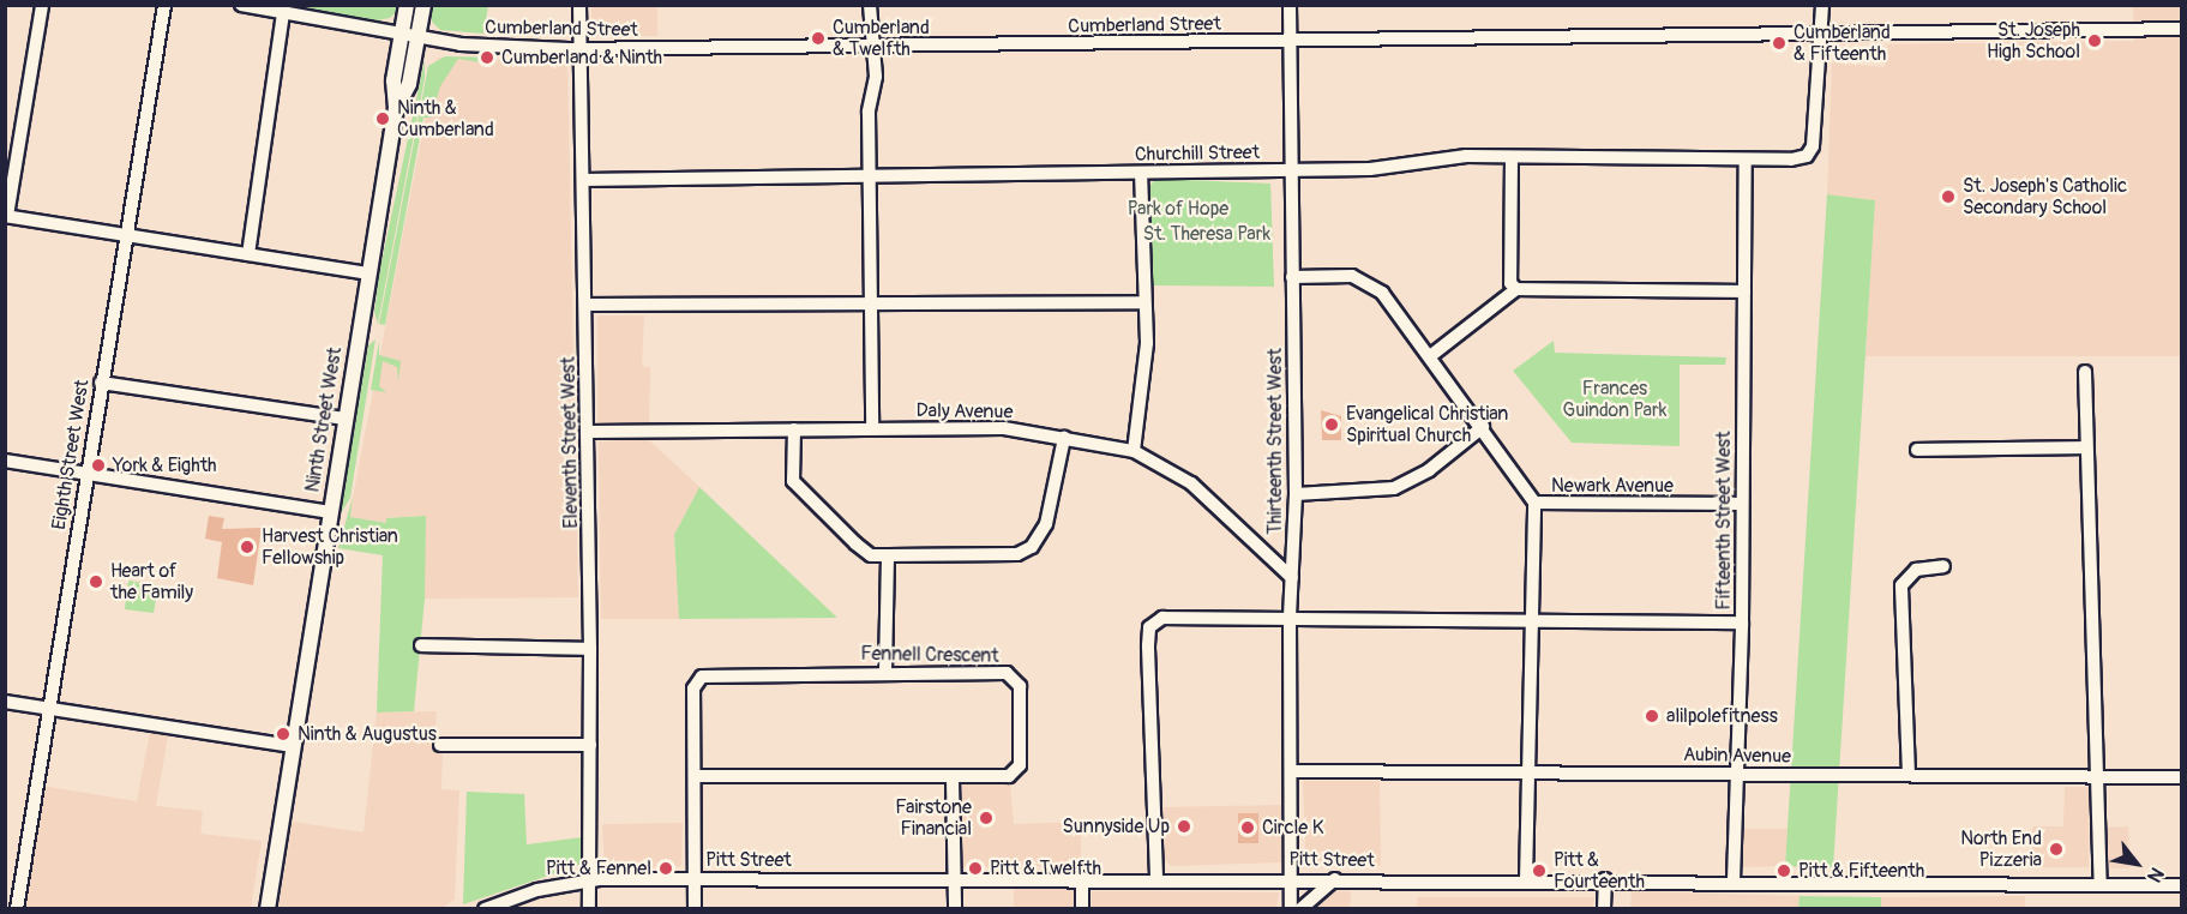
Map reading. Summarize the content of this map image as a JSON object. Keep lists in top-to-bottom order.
{
  "streets": {
    "main road": ["Ninth Street West"],
    "street": [
      "Cumberland Street",
      "Churchill Street",
      "Daly Avenue",
      "Thirteenth Street West",
      "Eleventh Street West",
      "Eighth Street West",
      "Newark Avenue",
      "Fifteenth Street West",
      "Fennell Crescent",
      "Aubin Avenue",
      "Pitt Street"
    ]
  },
  "crossings": [
    ["Cumberland Street", "Churchill Street"],
    ["Cumberland Street", "Ninth Street West"],
    ["Cumberland Street", "Thirteenth Street West"],
    ["Cumberland Street", "Eleventh Street West"],
    ["Churchill Street", "Thirteenth Street West"],
    ["Churchill Street", "Eleventh Street West"],
    ["Churchill Street", "Fifteenth Street West"],
    ["Daly Avenue", "Thirteenth Street West"],
    ["Daly Avenue", "Eleventh Street West"],
    ["Thirteenth Street West", "Newark Avenue"],
    ["Thirteenth Street West", "Aubin Avenue"],
    ["Thirteenth Street West", "Pitt Street"],
    ["Eleventh Street West", "Pitt Street"],
    ["Newark Avenue", "Fifteenth Street West"],
    ["Fifteenth Street West", "Aubin Avenue"],
    ["Fifteenth Street West", "Pitt Street"],
    ["Fennell Crescent", "Pitt Street"]
  ],
  "parks": ["Park of Hope", "St. Theresa Park", "Frances Guindon Park"],
  "places": [
    "Cumberland & Twelfth",
    "St. Joseph High School",
    "Cumberland & Fifteenth",
    "Cumberland & Ninth",
    "Ninth & Cumberland",
    "St. Joseph's Catholic Secondary School",
    "Evangelical Christian Spiritual Church",
    "York & Eighth",
    "Harvest Christian Fellowship",
    "Heart of the Family",
    "alilpolefitness",
    "Ninth & Augustus",
    "Fairstone Financial",
    "Sunnyside Up",
    "Circle K",
    "North End Pizzeria",
    "Pitt & Fennel",
    "Pitt & Twelfth",
    "Pitt & Fourteenth",
    "Pitt & Fifteenth"
  ],
  "north": "bottom right"
}
